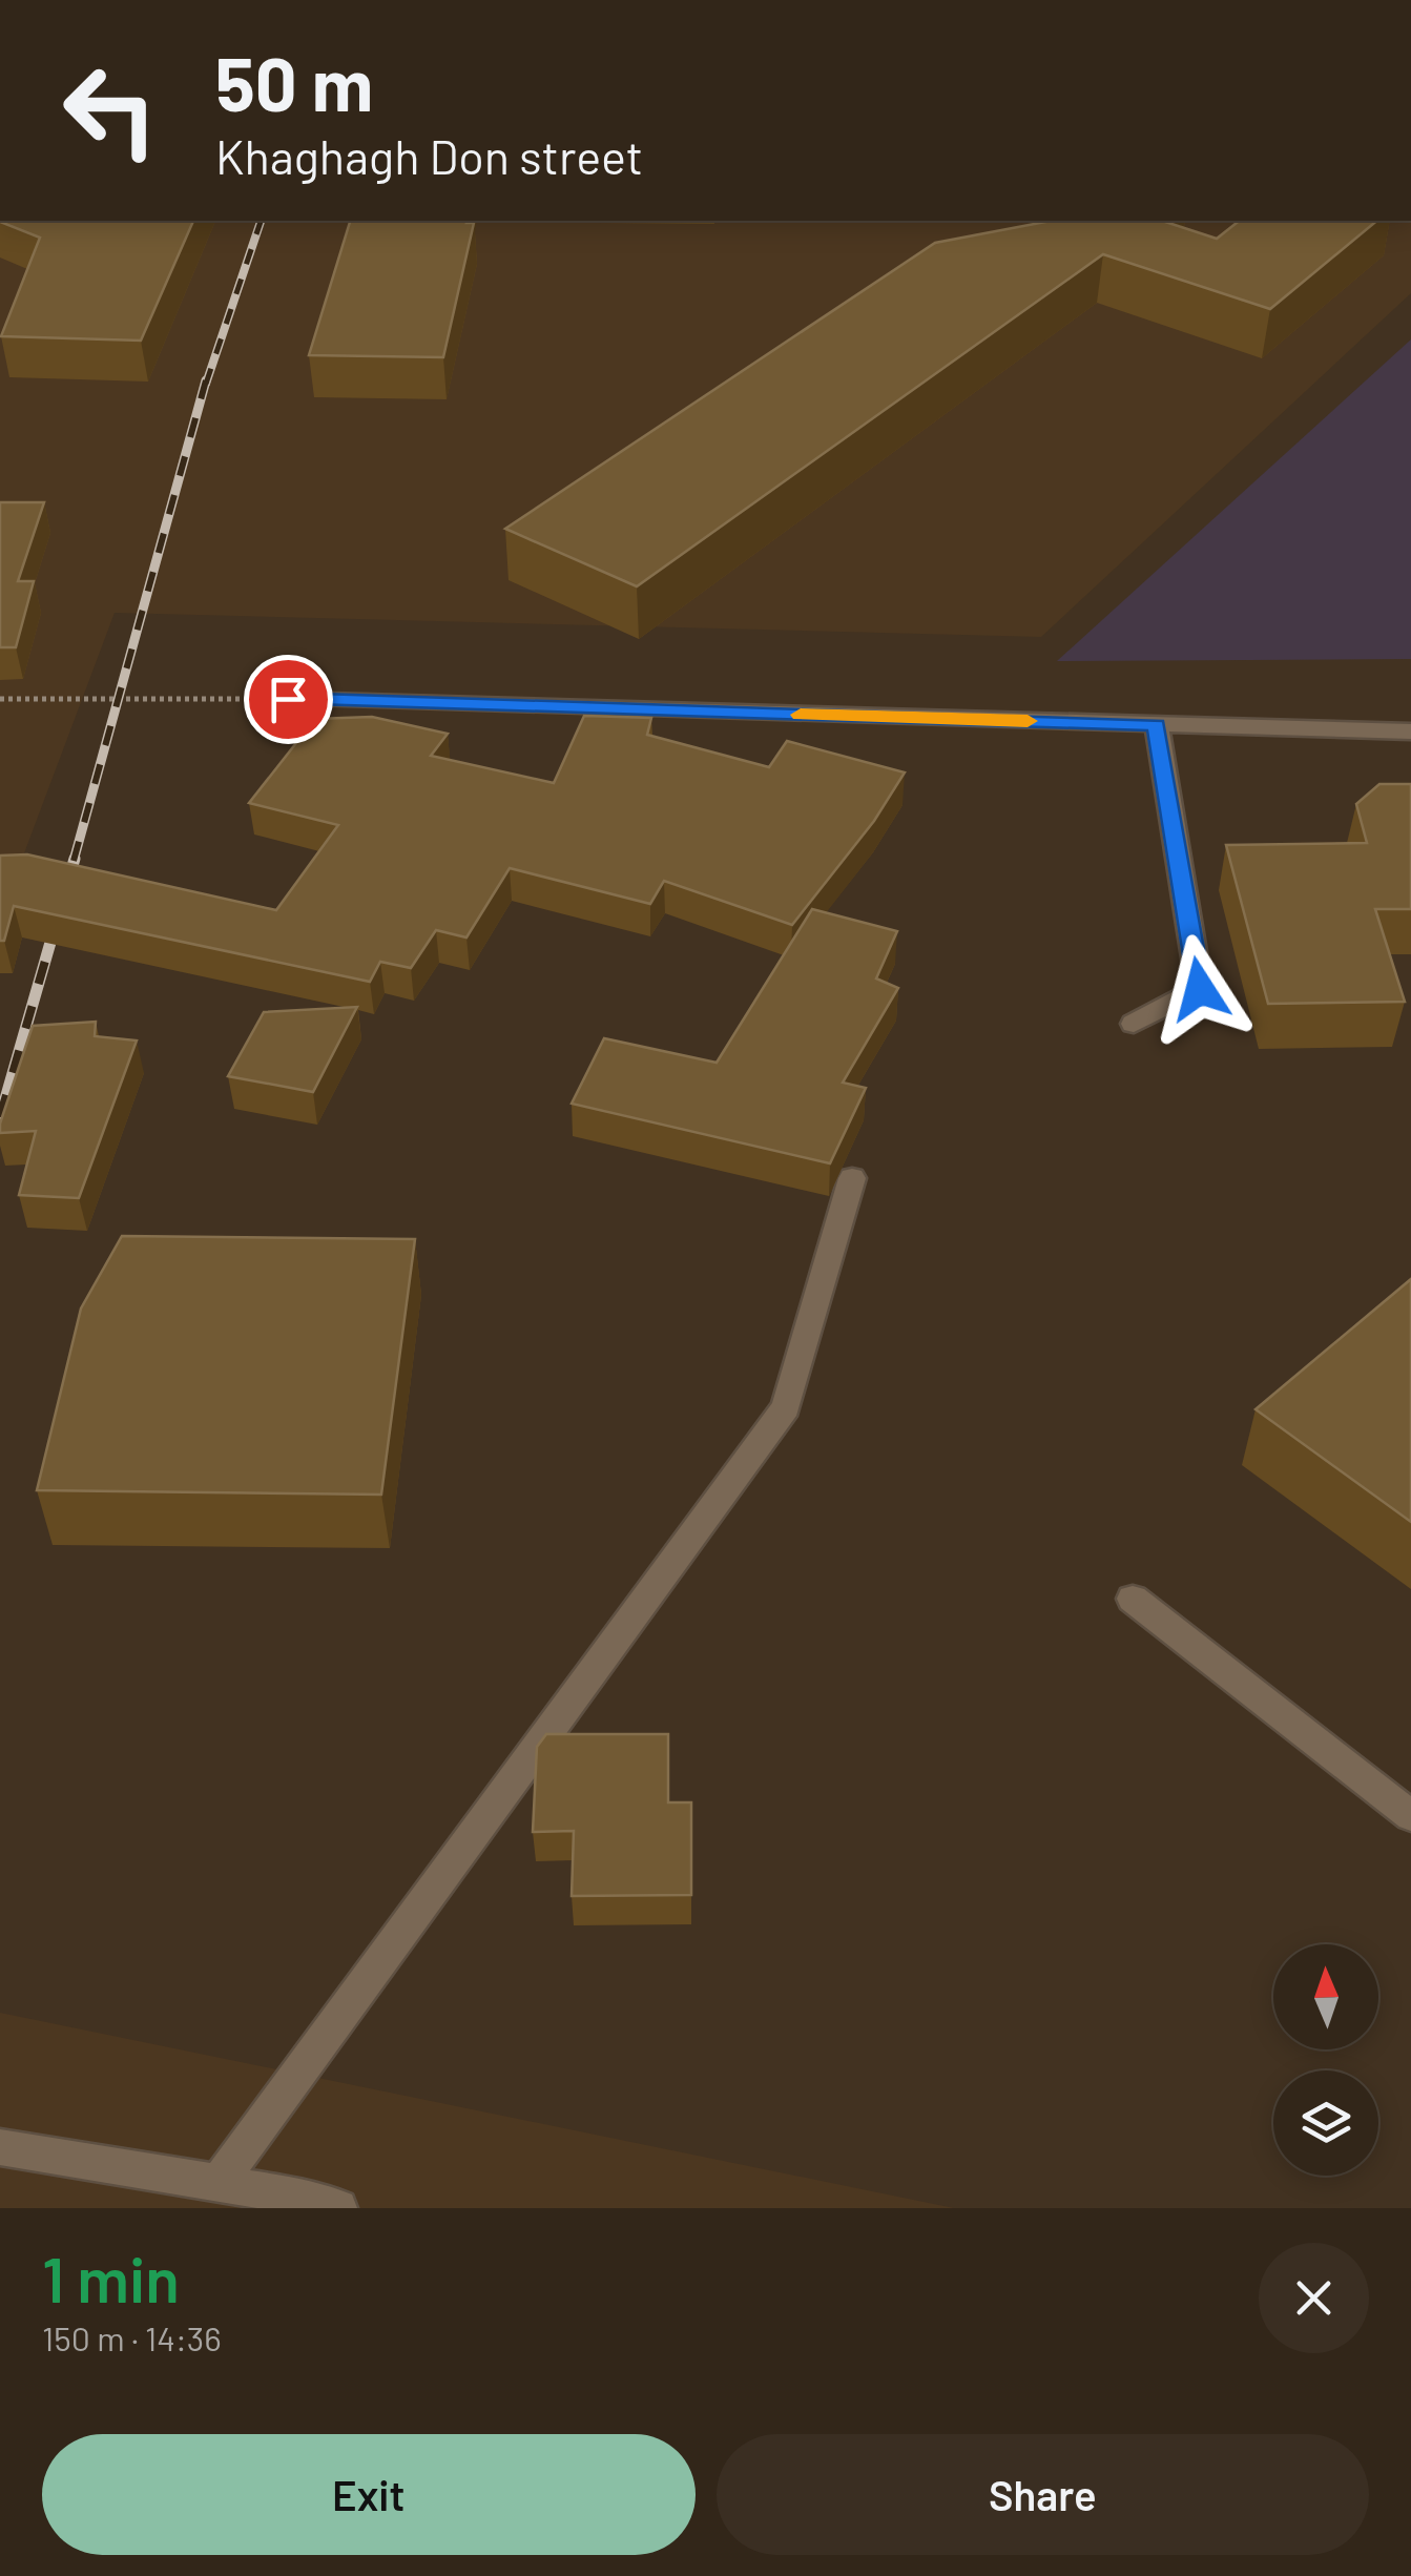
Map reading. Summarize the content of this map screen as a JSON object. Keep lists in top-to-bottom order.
{
  "north": "top",
  "page": {
    "turn": ["50 m", "Khaghagh Don street"],
    "heading": ["1 min", "150 m · 14:36"],
    "buttons": ["Exit", "Share"]
  }
}
